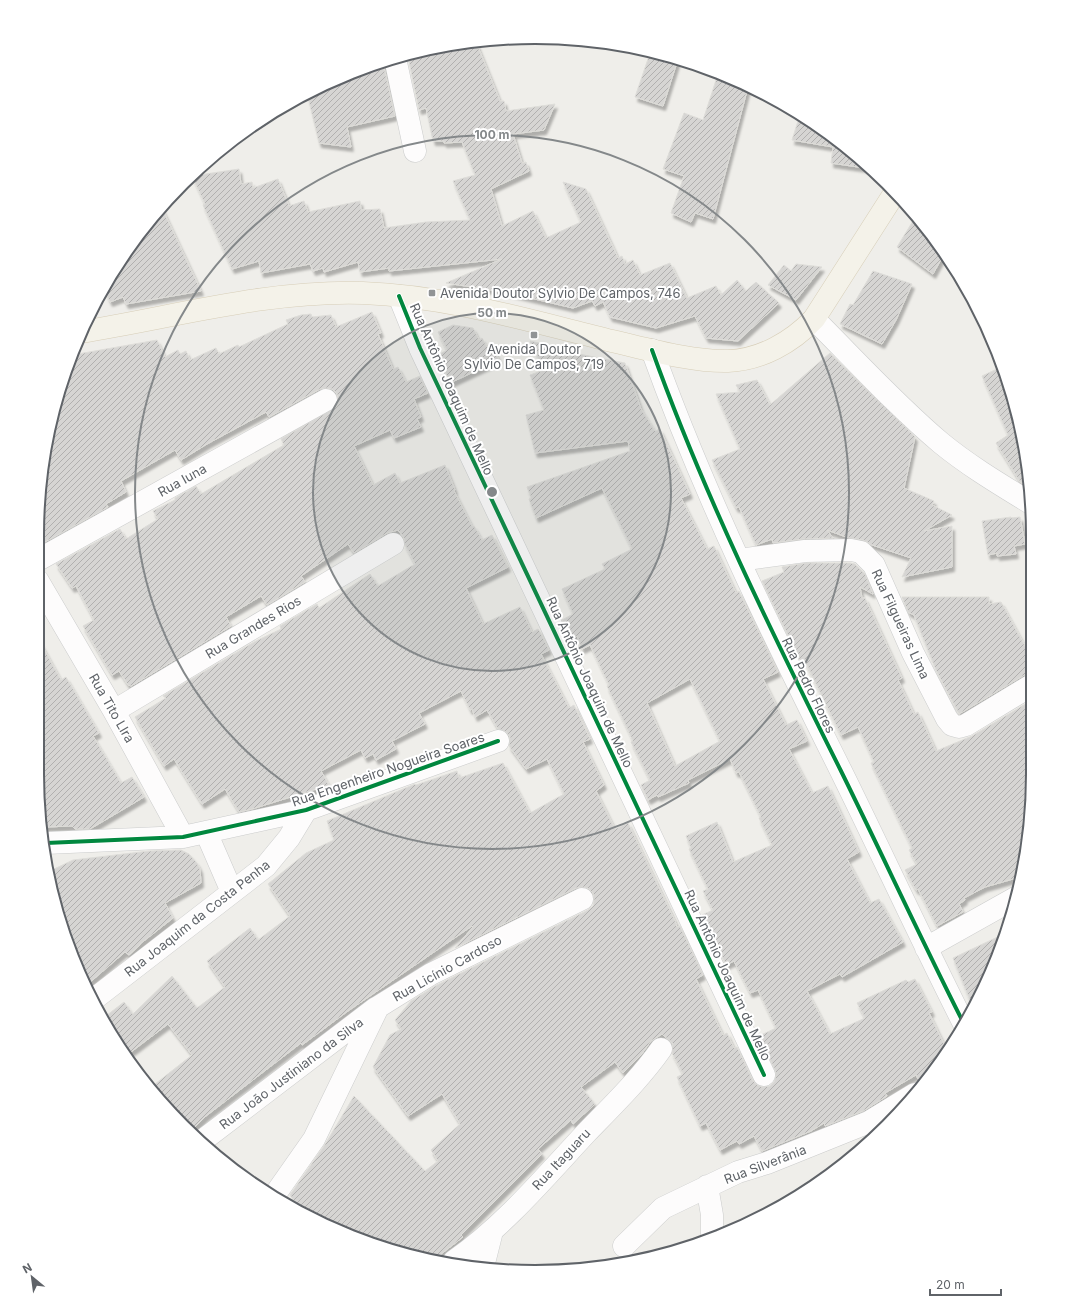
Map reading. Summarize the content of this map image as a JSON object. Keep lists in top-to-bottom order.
{
  "streets": {
    "street": [
      "Rua Antônio Joaquim de Mello",
      "Rua Iuna",
      "Rua Filgueiras Lima",
      "Rua Grandes Rios",
      "Rua Pedro Flores",
      "Rua Tito LIra",
      "Rua Engenheiro Nogueira Soares",
      "Rua Joaquim da Costa Penha",
      "Rua Licínio Cardoso",
      "Rua João Justiniano da Silva",
      "Rua Itaguaru",
      "Rua Silverânia"
    ]
  },
  "crossings": [
    ["Rua Filgueiras Lima", "Rua Pedro Flores"],
    ["Rua Grandes Rios", "Rua Tito LIra"],
    ["Rua Tito LIra", "Rua Engenheiro Nogueira Soares"],
    ["Rua Engenheiro Nogueira Soares", "Rua Joaquim da Costa Penha"],
    ["Rua Licínio Cardoso", "Rua João Justiniano da Silva"]
  ],
  "places": {
    "transit": ["Avenida Doutor Sylvio De Campos, 746", "Avenida Doutor Sylvio De Campos, 719"]
  },
  "scale_bar": "20 m",
  "north": "top left",
  "rings": ["100 m", "50 m"]
}
